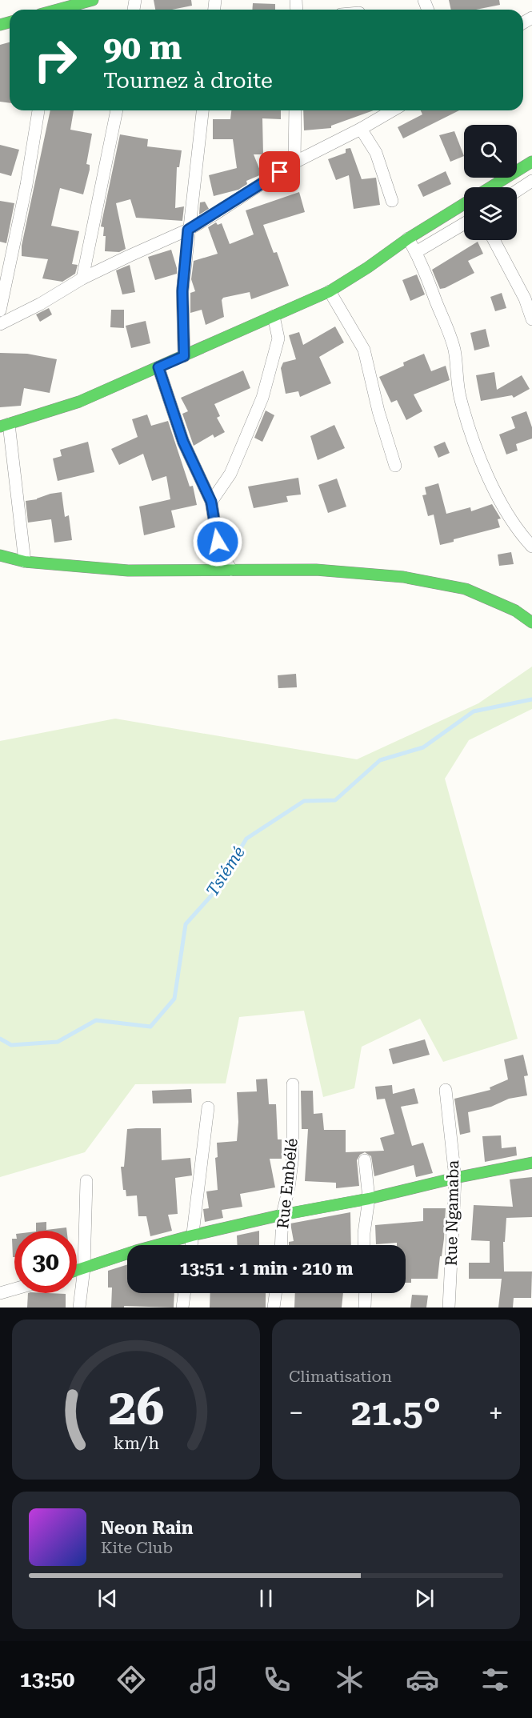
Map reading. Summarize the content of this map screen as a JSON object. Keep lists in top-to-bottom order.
{
  "streets": {
    "street": ["Rue Embélé", "Rue Ngamaba"]
  },
  "water": ["Tsiémé"],
  "page": {
    "turn": ["90 m", "Tournez à droite"],
    "limit": "30",
    "trip": "13:51 · 1 min · 210 m",
    "tile": "Climatisation",
    "heat": ["−", "21.5°", "+"],
    "song": ["Neon Rain", "Kite Club"],
    "tabs": "13:50",
    "gauge": ["26", "km/h"]
  }
}
